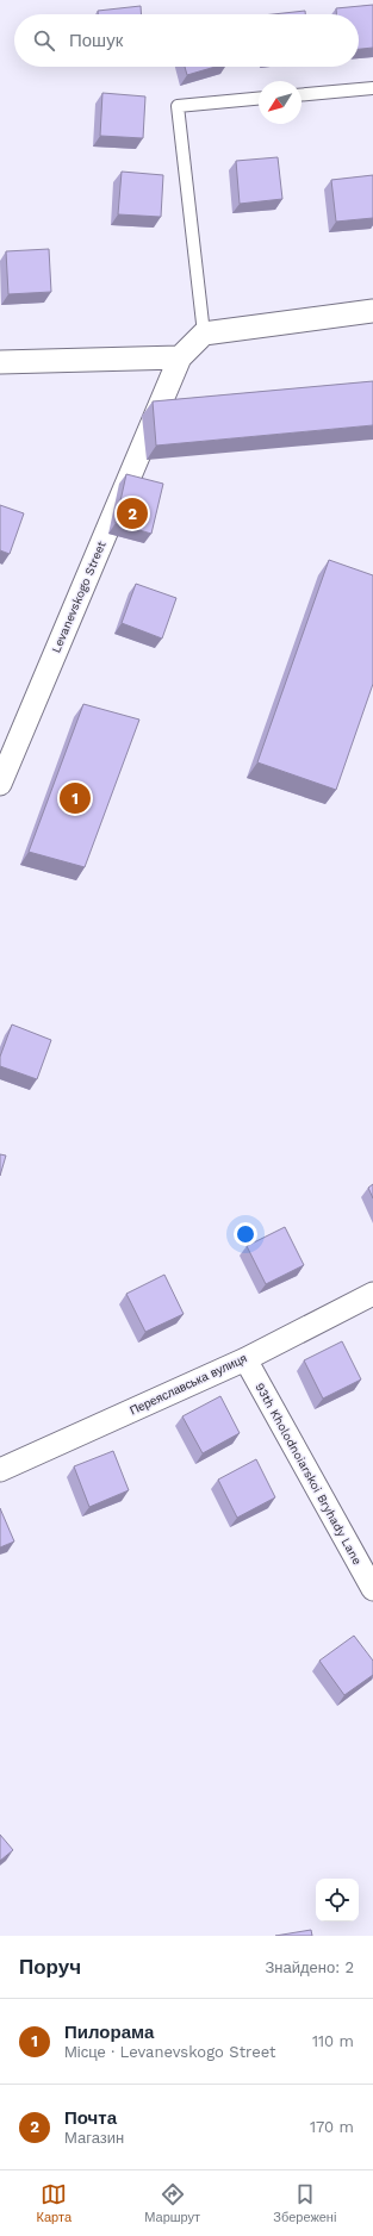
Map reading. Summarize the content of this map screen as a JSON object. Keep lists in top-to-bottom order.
{
  "streets": {
    "street": ["Levanevskogo Street", "Переяславська вулиця", "93th Kholodnoiarskoi Bryhady Lane"]
  },
  "crossings": [
    ["Переяславська вулиця", "93th Kholodnoiarskoi Bryhady Lane"]
  ],
  "north": "bottom left",
  "page": {
    "search": "Пошук",
    "pins": ["2", "1"],
    "heading": ["Поруч", "Знайдено: 2"],
    "list": [
      {
        "mark": "1",
        "name": "Пилорама",
        "note": "Місце · Levanevskogo Street",
        "value": "110 m"
      },
      {
        "mark": "2",
        "name": "Почта",
        "note": "Магазин",
        "value": "170 m"
      }
    ],
    "nav": ["Карта", "Маршрут", "Збережені"]
  }
}
